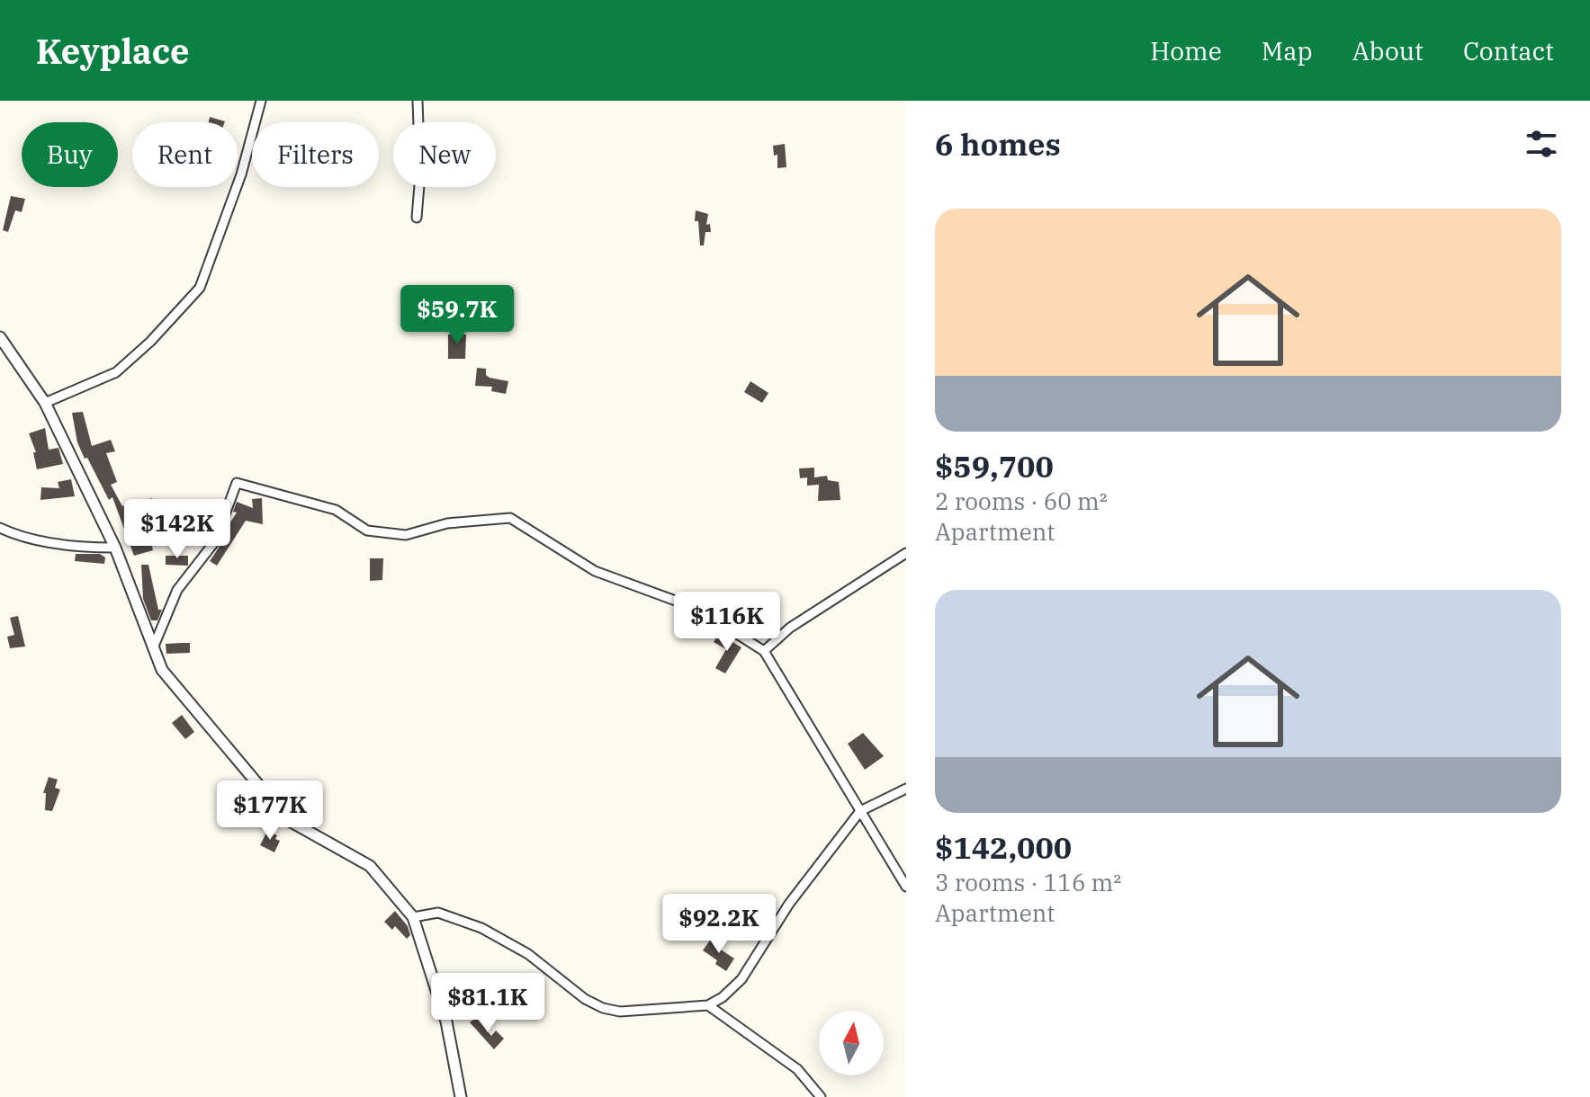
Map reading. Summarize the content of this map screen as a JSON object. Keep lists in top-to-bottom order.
{
  "north": "top",
  "page": {
    "header": "Keyplace",
    "nav": [
      "Home",
      "Map",
      "About",
      "Contact"
    ],
    "heading": "6 homes",
    "chip": [
      "Buy",
      "Rent",
      "Filters",
      "New"
    ],
    "list": [
      {
        "name": "$59,700",
        "note": "2 rooms · 60 m² · Apartment"
      },
      {
        "name": "$142,000",
        "note": "3 rooms · 116 m² · Apartment"
      }
    ],
    "price": [
      "$59.7K",
      "$142K",
      "$116K",
      "$177K",
      "$92.2K",
      "$81.1K"
    ]
  }
}
